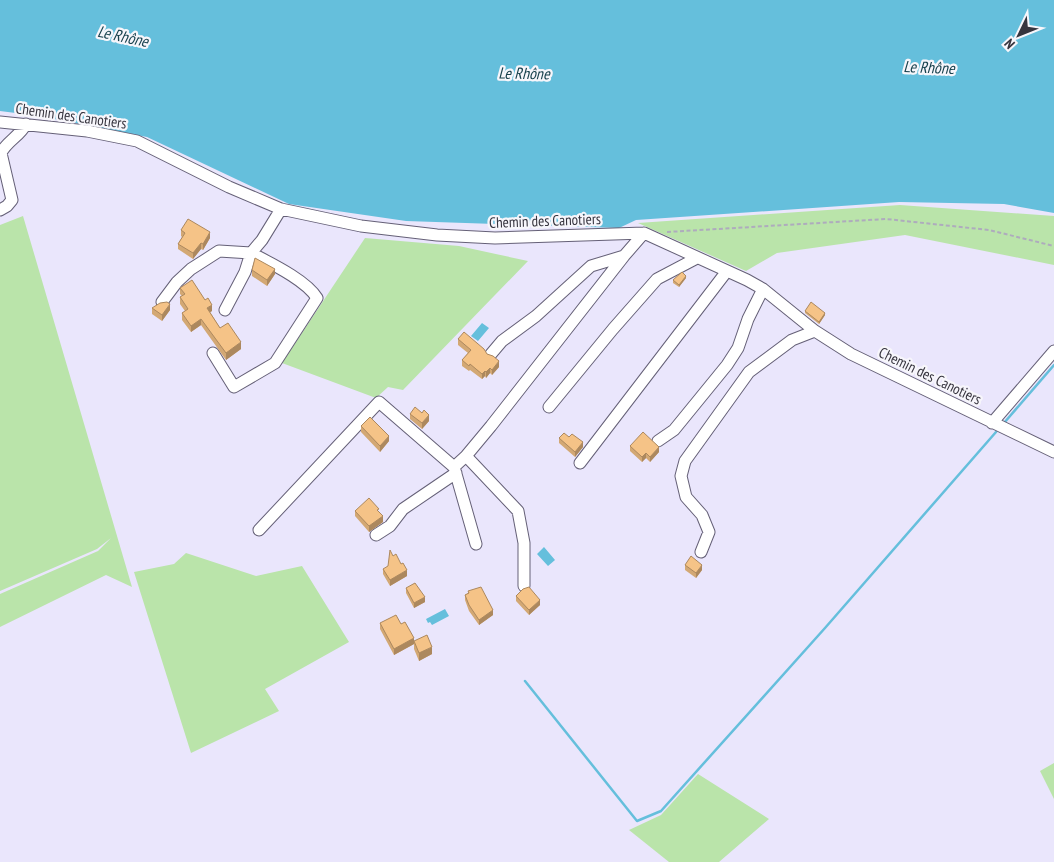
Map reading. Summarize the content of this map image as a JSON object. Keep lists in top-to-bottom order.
{
  "streets": {
    "street": ["Chemin des Canotiers"]
  },
  "water": ["Le Rhône"],
  "north": "bottom left"
}
